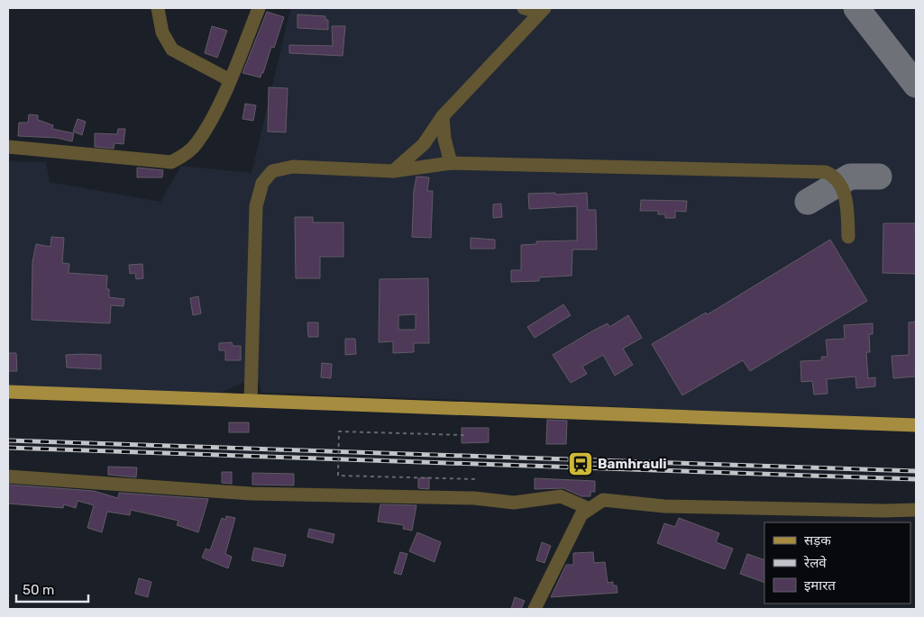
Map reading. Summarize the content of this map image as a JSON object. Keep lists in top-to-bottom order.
{
  "places": {
    "station": ["Bamhrauli"]
  },
  "legend": ["सड़क", "रेलवे", "इमारत"],
  "scale_bar": "50 m"
}
